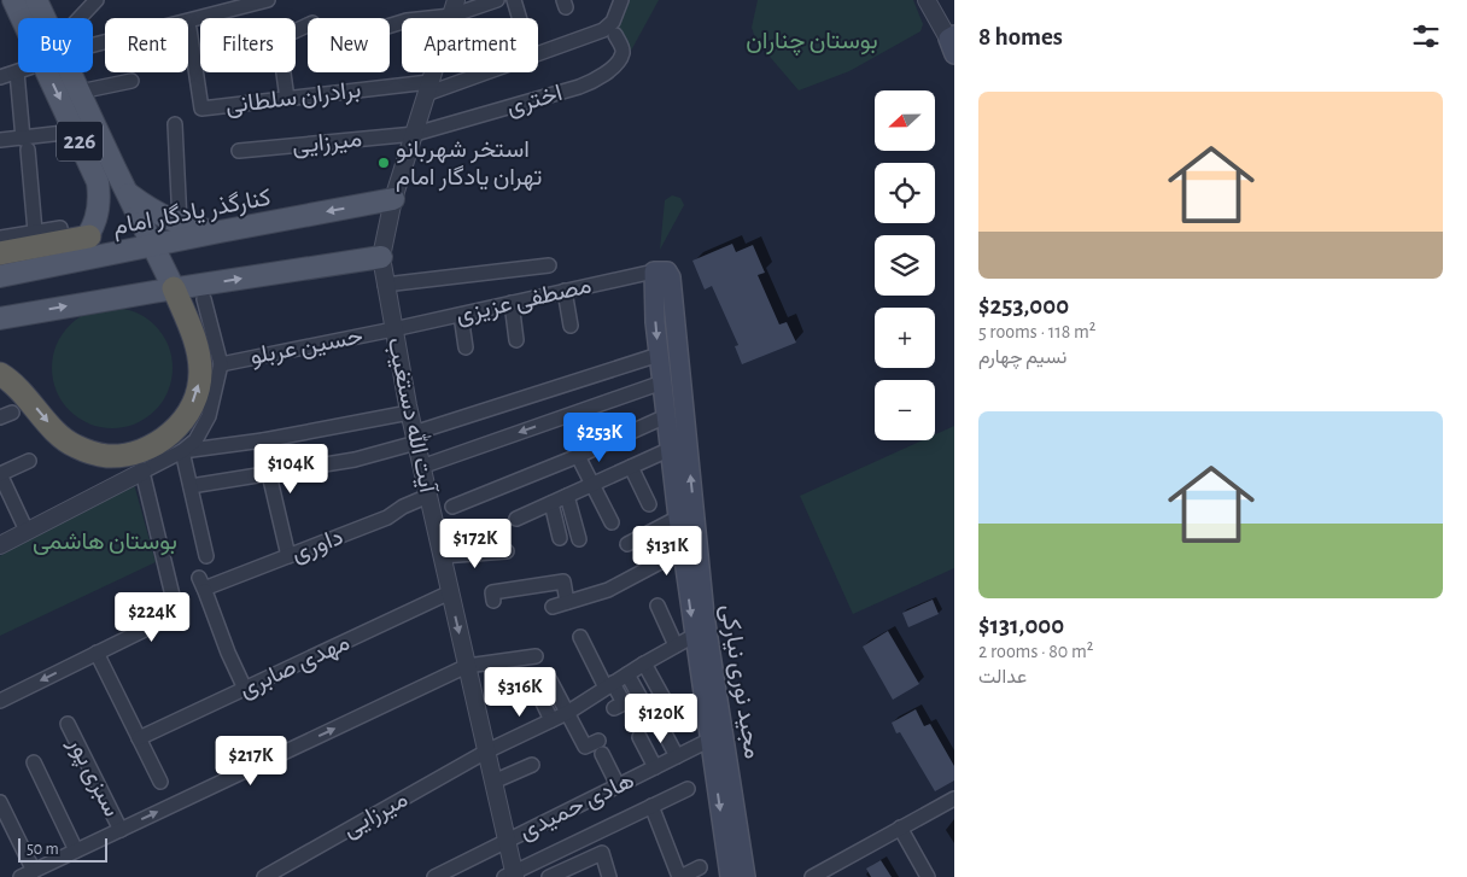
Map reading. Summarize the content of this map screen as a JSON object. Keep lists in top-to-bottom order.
{
  "streets": {
    "main road": ["226", "کنارگذر یادگار امام", "مجید نوری نیارکی"],
    "street": [
      "برادران سلطانی",
      "اختری",
      "میرزایی",
      "مصطفی عزیزی",
      "حسین عربلو",
      "آیت الله دستغیب",
      "داوری",
      "مهدی صابری",
      "سبزی پور",
      "هادی حمیدی"
    ]
  },
  "crossings": [
    ["برادران سلطانی", "آیت الله دستغیب"],
    ["اختری", "میرزایی"],
    ["اختری", "آیت الله دستغیب"],
    ["226", "کنارگذر یادگار امام"],
    ["میرزایی", "آیت الله دستغیب"],
    ["میرزایی", "مجید نوری نیارکی"],
    ["کنارگذر یادگار امام", "آیت الله دستغیب"],
    ["مصطفی عزیزی", "حسین عربلو"],
    ["مصطفی عزیزی", "آیت الله دستغیب"],
    ["مصطفی عزیزی", "مجید نوری نیارکی"],
    ["حسین عربلو", "آیت الله دستغیب"],
    ["آیت الله دستغیب", "داوری"],
    ["آیت الله دستغیب", "مهدی صابری"],
    ["آیت الله دستغیب", "هادی حمیدی"],
    ["داوری", "مهدی صابری"],
    ["مجید نوری نیارکی", "هادی حمیدی"]
  ],
  "parks": ["بوستان چناران", "بوستان هاشمی"],
  "places": ["استخر شهربانو تهران یادگار امام"],
  "scale_bar": "50 m",
  "north": "left",
  "page": {
    "heading": "8 homes",
    "chip": [
      "Buy",
      "Rent",
      "Filters",
      "New",
      "Apartment"
    ],
    "list": [
      {
        "name": "$253,000",
        "note": "5 rooms · 118 m² · نسیم چهارم"
      },
      {
        "name": "$131,000",
        "note": "2 rooms · 80 m² · عدالت"
      }
    ],
    "map_buttons": ["+", "−"],
    "price": [
      "$253K",
      "$104K",
      "$172K",
      "$131K",
      "$224K",
      "$316K",
      "$120K",
      "$217K"
    ],
    "scale": "50 m"
  }
}
